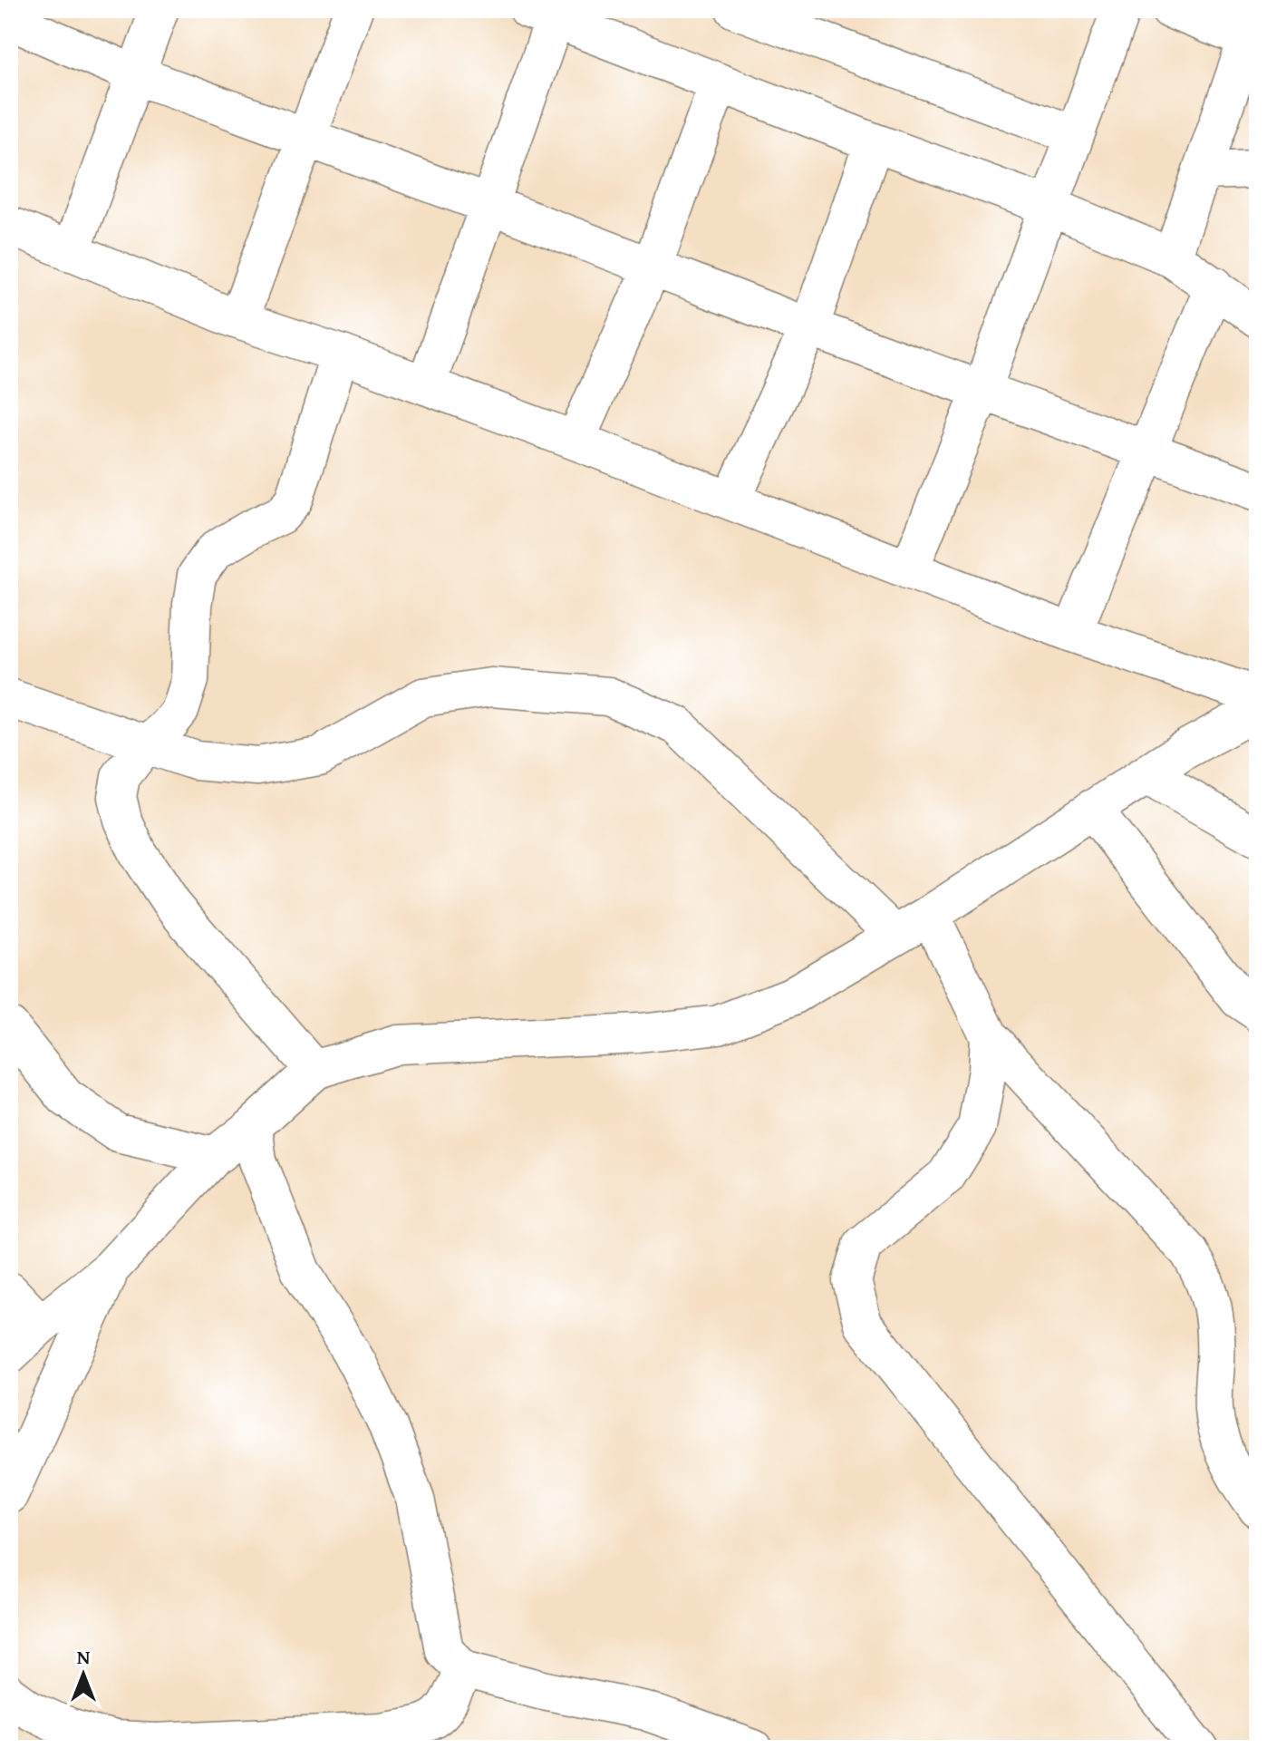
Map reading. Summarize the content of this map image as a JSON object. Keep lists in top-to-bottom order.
{
  "north": "top"
}
